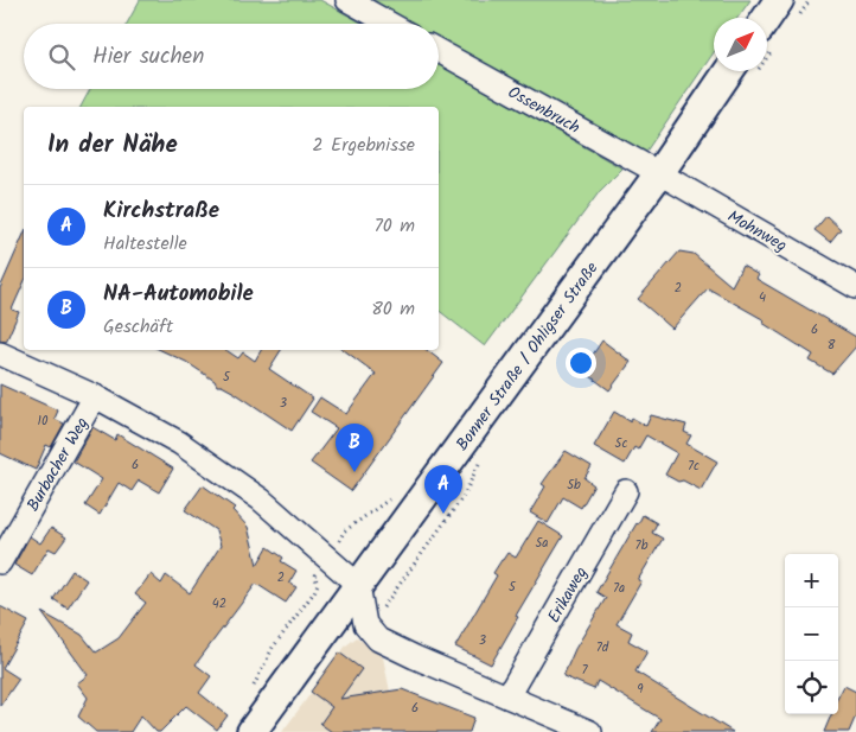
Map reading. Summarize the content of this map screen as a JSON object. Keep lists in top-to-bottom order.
{
  "streets": {
    "main road": ["Bonner Straße / Ohligser Straße"],
    "street": [
      "Ossenbruch",
      "Mohnweg",
      "Burbacher Weg",
      "Erikaweg"
    ]
  },
  "crossings": [
    ["Ossenbruch", "Mohnweg"],
    ["Ossenbruch", "Bonner Straße / Ohligser Straße"],
    ["Mohnweg", "Bonner Straße / Ohligser Straße"]
  ],
  "house_numbers": [
    "2",
    "4",
    "6",
    "8",
    "5",
    "3",
    "10",
    "5c",
    "6",
    "7c",
    "5b",
    "5a",
    "7b",
    "2",
    "5",
    "7a",
    "42",
    "3",
    "7d",
    "7",
    "9",
    "6"
  ],
  "north": "top right",
  "page": {
    "search": "Hier suchen",
    "heading": ["In der Nähe", "2 Ergebnisse"],
    "list": [
      {
        "mark": "A",
        "name": "Kirchstraße",
        "note": "Haltestelle",
        "value": "70 m"
      },
      {
        "mark": "B",
        "name": "NA-Automobile",
        "note": "Geschäft",
        "value": "80 m"
      }
    ],
    "pins": ["B", "A"],
    "map_buttons": ["+", "−"]
  }
}
